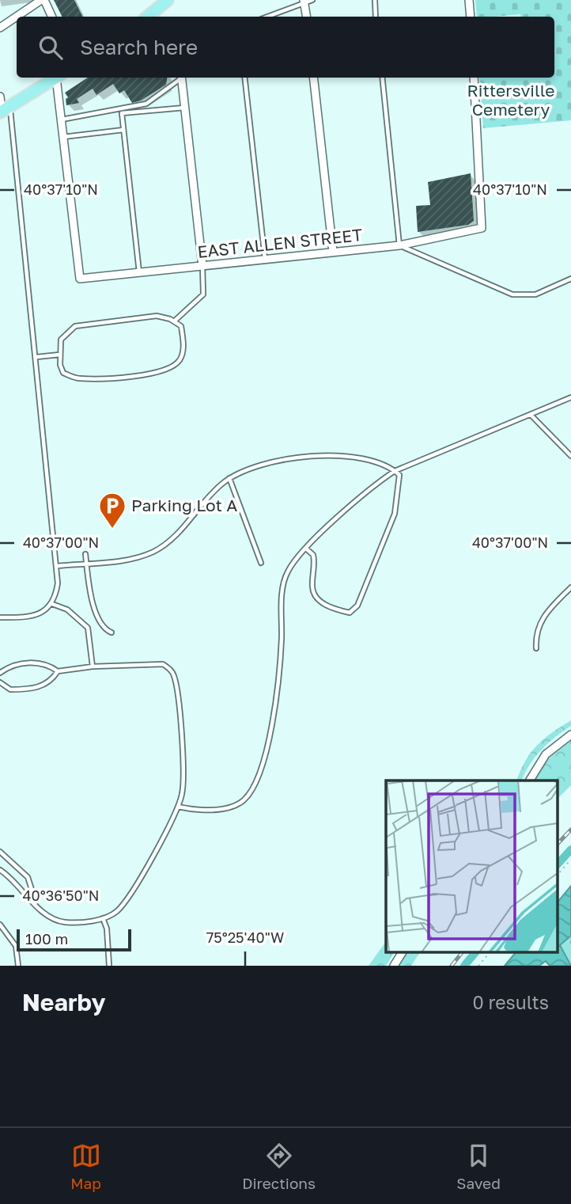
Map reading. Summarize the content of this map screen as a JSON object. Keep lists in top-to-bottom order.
{
  "streets": {
    "street": ["EAST ALLEN STREET"]
  },
  "parks": ["Rittersville Cemetery"],
  "places": {
    "parking": ["Parking Lot A"]
  },
  "scale_bar": "100 m",
  "page": {
    "search": "Search here",
    "scale": "100 m",
    "heading": ["Nearby", "0 results"],
    "nav": ["Map", "Directions", "Saved"]
  },
  "coordinates": [
    "40°37'10\"N",
    "40°37'00\"N",
    "40°36'50\"N",
    "75°25'40\"W"
  ]
}
